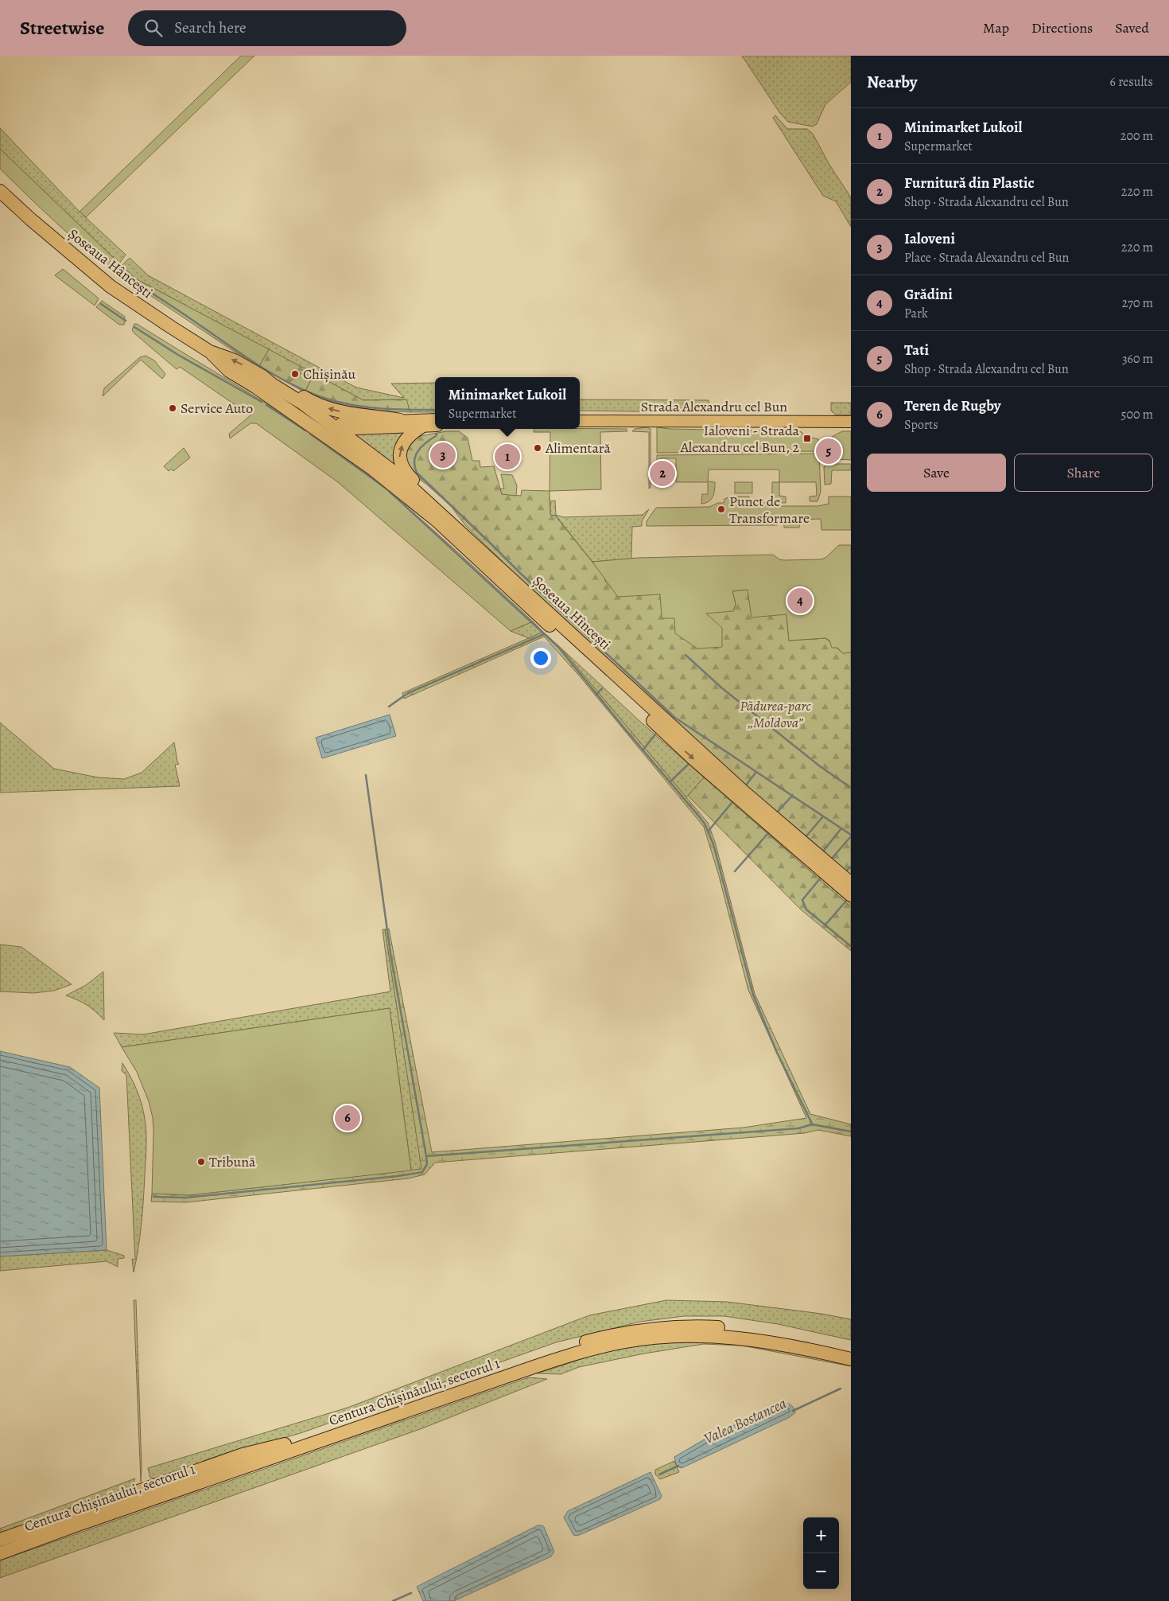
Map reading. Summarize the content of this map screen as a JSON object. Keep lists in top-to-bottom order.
{
  "streets": {
    "highway": ["Șoseaua Hâncești", "Șoseaua Hîncești", "Centura Chișinăului, sectorul 1"],
    "main road": ["Strada Alexandru cel Bun"]
  },
  "crossings": [
    ["Șoseaua Hâncești", "Șoseaua Hîncești"]
  ],
  "water": ["Valea Bostancea"],
  "parks": ["Pădurea-parc „Moldova”"],
  "places": {
    "other": [
      "Chișinău",
      "Service Auto",
      "Alimentară",
      "Punct de Transformare",
      "Tribună"
    ],
    "transit": ["Ialoveni - Strada Alexandru cel Bun, 2"]
  },
  "page": {
    "header": "Streetwise",
    "search": "Search here",
    "nav": ["Map", "Directions", "Saved"],
    "heading": ["Nearby", "6 results"],
    "list": [
      {
        "mark": "1",
        "name": "Minimarket Lukoil",
        "note": "Supermarket",
        "value": "200 m"
      },
      {
        "mark": "2",
        "name": "Furnitură din Plastic",
        "note": "Shop · Strada Alexandru cel Bun",
        "value": "220 m"
      },
      {
        "mark": "3",
        "name": "Ialoveni",
        "note": "Place · Strada Alexandru cel Bun",
        "value": "220 m"
      },
      {
        "mark": "4",
        "name": "Grădini",
        "note": "Park",
        "value": "270 m"
      },
      {
        "mark": "5",
        "name": "Tati",
        "note": "Shop · Strada Alexandru cel Bun",
        "value": "360 m"
      },
      {
        "mark": "6",
        "name": "Teren de Rugby",
        "note": "Sports",
        "value": "500 m"
      }
    ],
    "popup": ["Minimarket Lukoil", "Supermarket"],
    "pins": [
      "5",
      "3",
      "1",
      "2",
      "4",
      "6"
    ],
    "buttons": ["Save", "Share"],
    "map_buttons": ["+", "−"]
  }
}
